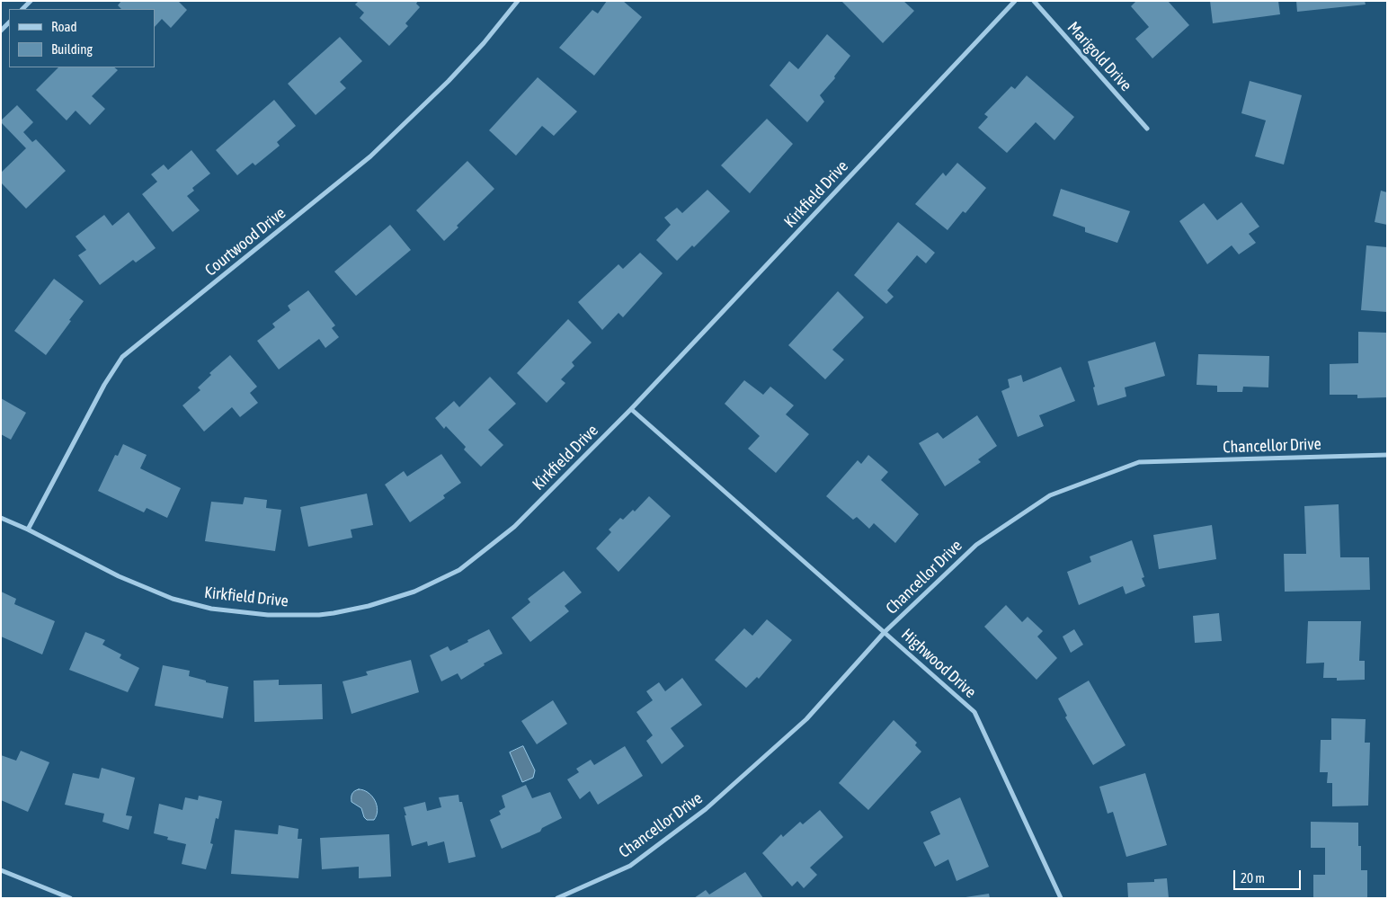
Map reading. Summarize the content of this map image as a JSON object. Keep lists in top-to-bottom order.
{
  "streets": {
    "street": [
      "Marigold Drive",
      "Kirkfield Drive",
      "Courtwood Drive",
      "Chancellor Drive",
      "Highwood Drive"
    ]
  },
  "crossings": [
    ["Kirkfield Drive", "Courtwood Drive"],
    ["Kirkfield Drive", "Highwood Drive"],
    ["Chancellor Drive", "Highwood Drive"]
  ],
  "legend": ["Road", "Building"],
  "scale_bar": "20 m"
}
